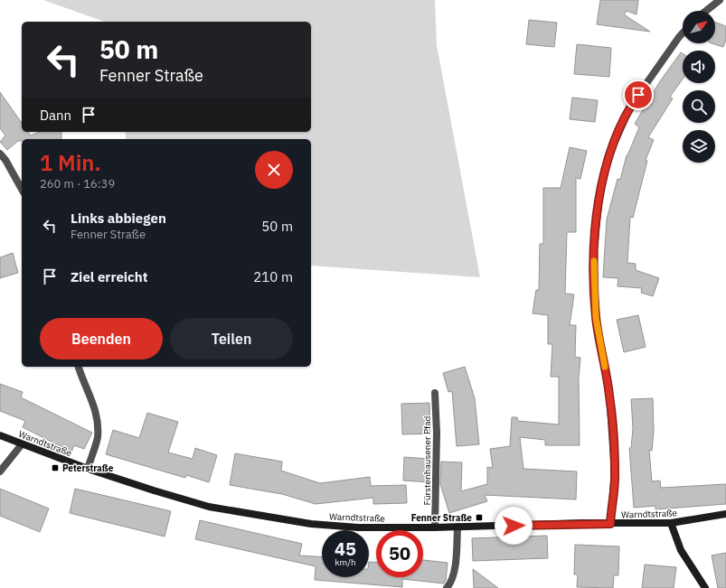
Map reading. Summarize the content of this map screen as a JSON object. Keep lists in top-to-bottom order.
{
  "streets": {
    "main road": ["Warndtstraße"],
    "street": ["Fürstenhausener Pfad"]
  },
  "crossings": [
    ["Warndtstraße", "Fürstenhausener Pfad"]
  ],
  "places": {
    "transit": ["Peterstraße", "Fenner Straße"]
  },
  "north": "top right",
  "page": {
    "turn": ["50 m", "Fenner Straße"],
    "then": "Dann",
    "heading": ["1 Min.", "260 m · 16:39"],
    "list": [
      {
        "name": "Links abbiegen",
        "note": "Fenner Straße",
        "value": "50 m"
      },
      {
        "name": "Ziel erreicht",
        "value": "210 m"
      }
    ],
    "buttons": ["Beenden", "Teilen"],
    "speed": "45 km/h",
    "limit": "50"
  }
}
